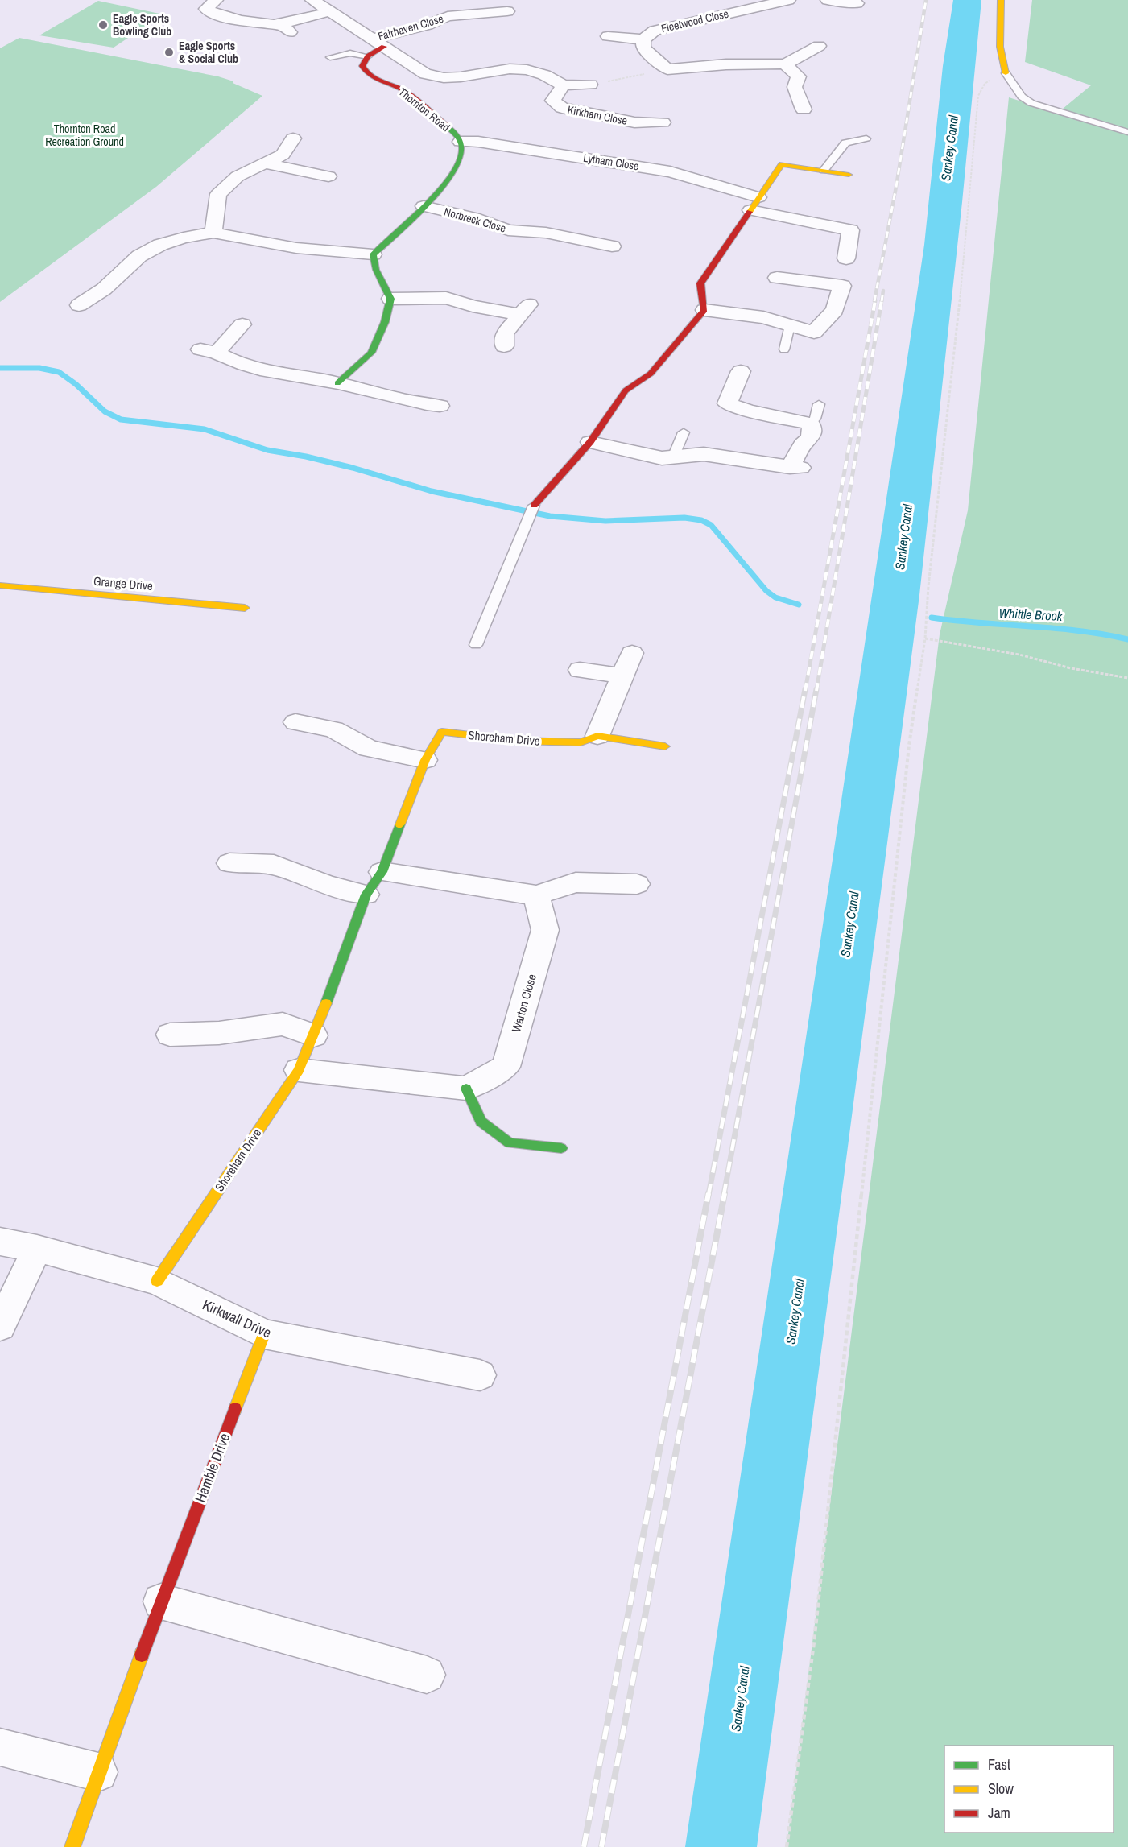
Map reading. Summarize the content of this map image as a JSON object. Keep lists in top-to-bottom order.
{
  "streets": {
    "street": [
      "Fleetwood Close",
      "Fairhaven Close",
      "Thornton Road",
      "Kirkham Close",
      "Lytham Close",
      "Norbreck Close",
      "Grange Drive",
      "Shoreham Drive",
      "Warton Close",
      "Kirkwall Drive",
      "Hamble Drive"
    ]
  },
  "crossings": [
    ["Fairhaven Close", "Kirkham Close"],
    ["Thornton Road", "Lytham Close"],
    ["Thornton Road", "Norbreck Close"],
    ["Lytham Close", "Norbreck Close"],
    ["Shoreham Drive", "Kirkwall Drive"],
    ["Kirkwall Drive", "Hamble Drive"]
  ],
  "water": ["Sankey Canal", "Whittle Brook"],
  "parks": ["Thornton Road Recreation Ground"],
  "places": ["Eagle Sports Bowling Club", "Eagle Sports & Social Club"],
  "legend": ["Fast", "Slow", "Jam"]
}
